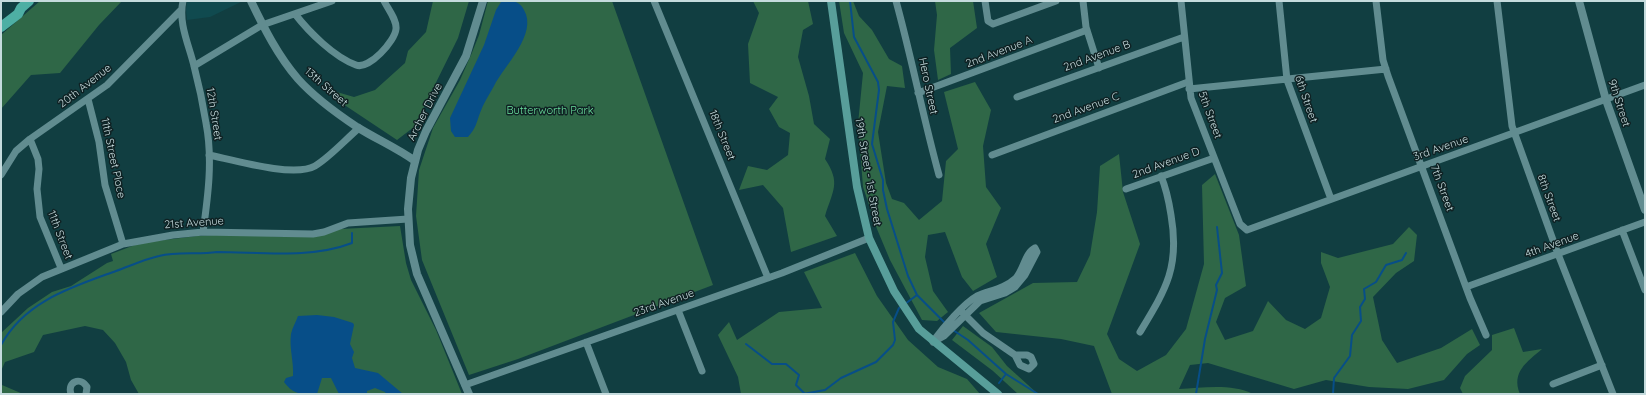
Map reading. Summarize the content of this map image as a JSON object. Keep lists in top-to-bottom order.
{
  "streets": {
    "main road": ["19th Street - 1st Street"],
    "street": [
      "2nd Avenue A",
      "2nd Avenue B",
      "20th Avenue",
      "Hero Street",
      "13th Street",
      "6th Street",
      "9th Street",
      "2nd Avenue C",
      "Archer Drive",
      "12th Street",
      "5th Street",
      "18th Street",
      "3rd Avenue",
      "11th Street Place",
      "2nd Avenue D",
      "7th Street",
      "8th Street",
      "21st Avenue",
      "11th Street",
      "4th Avenue",
      "23rd Avenue"
    ]
  },
  "crossings": [
    ["2nd Avenue A", "Hero Street"],
    ["2nd Avenue B", "5th Street"],
    ["20th Avenue", "12th Street"],
    ["20th Avenue", "11th Street Place"],
    ["20th Avenue", "11th Street"],
    ["13th Street", "Archer Drive"],
    ["6th Street", "2nd Avenue C"],
    ["6th Street", "3rd Avenue"],
    ["9th Street", "3rd Avenue"],
    ["2nd Avenue C", "5th Street"],
    ["2nd Avenue C", "7th Street"],
    ["Archer Drive", "21st Avenue"],
    ["Archer Drive", "23rd Avenue"],
    ["12th Street", "21st Avenue"],
    ["5th Street", "3rd Avenue"],
    ["5th Street", "2nd Avenue D"],
    ["18th Street", "23rd Avenue"],
    ["3rd Avenue", "7th Street"],
    ["3rd Avenue", "8th Street"],
    ["11th Street Place", "21st Avenue"],
    ["19th Street - 1st Street", "23rd Avenue"],
    ["7th Street", "4th Avenue"],
    ["8th Street", "4th Avenue"],
    ["21st Avenue", "11th Street"]
  ],
  "parks": ["Butterworth Park"]
}
